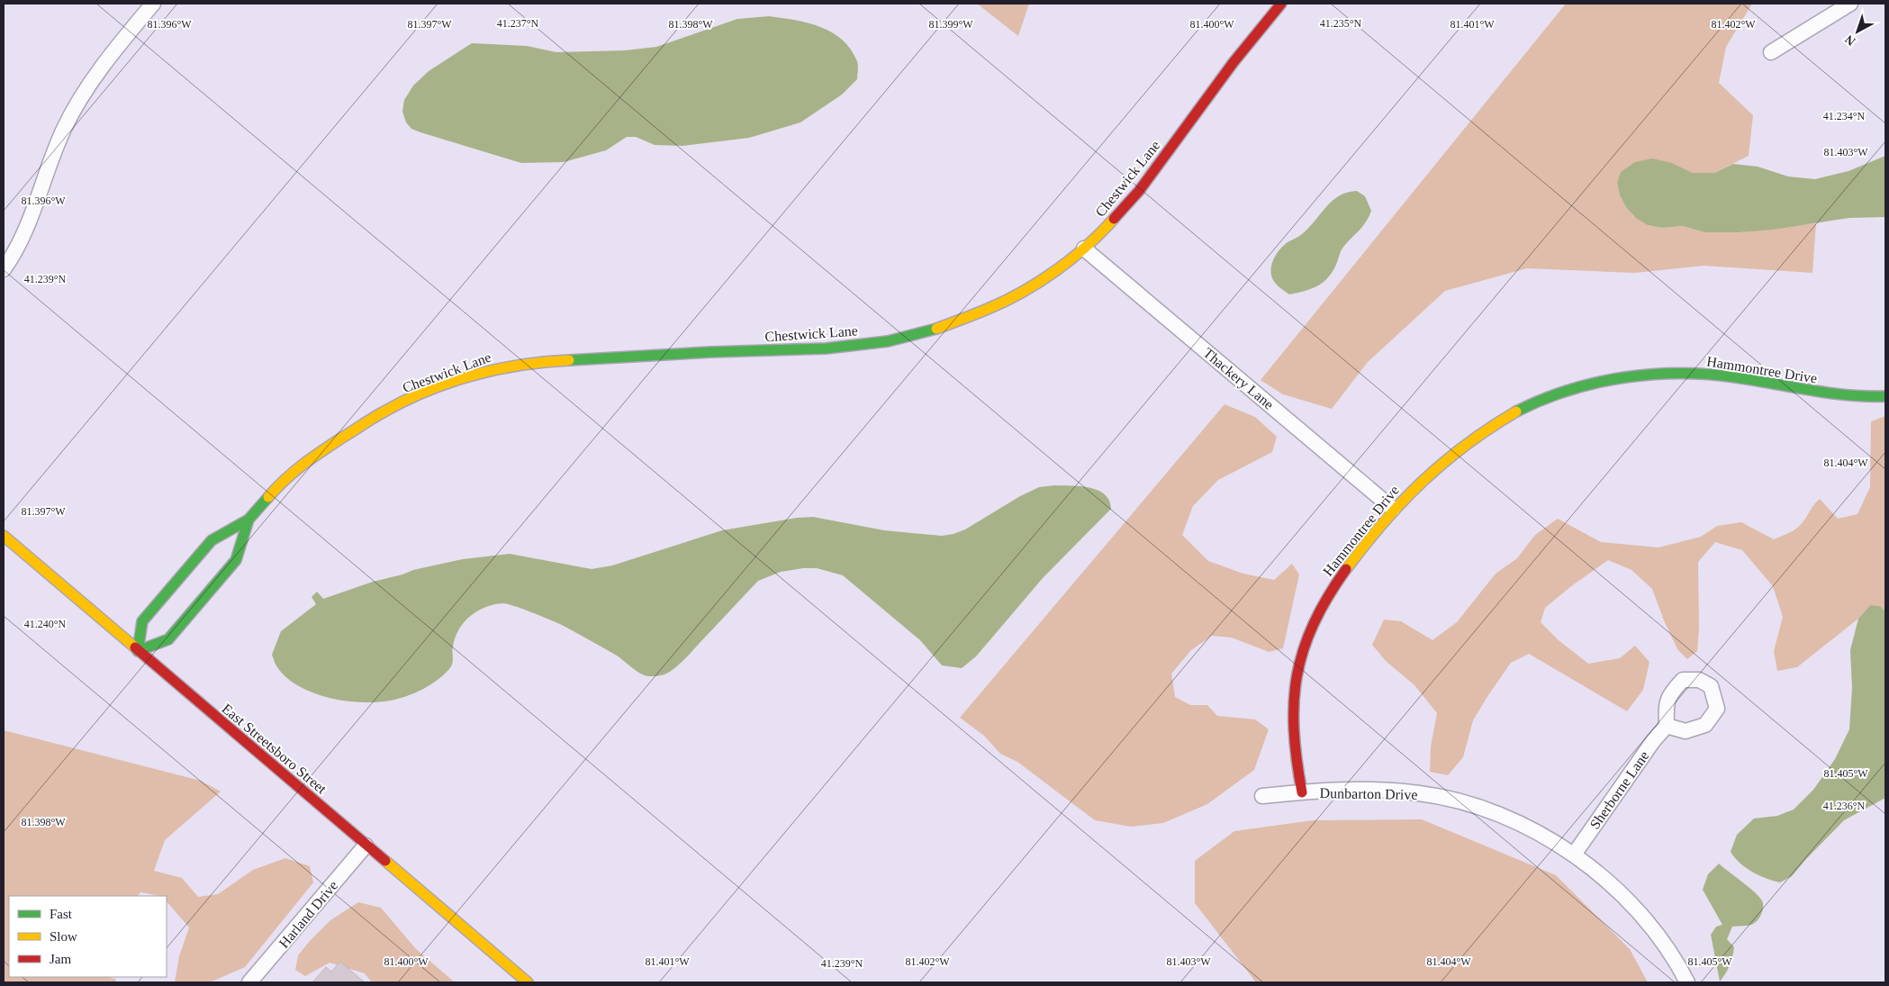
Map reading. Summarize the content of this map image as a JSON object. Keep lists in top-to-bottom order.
{
  "streets": {
    "street": [
      "Chestwick Lane",
      "Hammontree Drive",
      "Thackery Lane",
      "East Streetsboro Street",
      "Sherborne Lane",
      "Dunbarton Drive",
      "Harland Drive"
    ]
  },
  "crossings": [
    ["Chestwick Lane", "Thackery Lane"],
    ["Chestwick Lane", "East Streetsboro Street"],
    ["Hammontree Drive", "Thackery Lane"],
    ["Hammontree Drive", "Dunbarton Drive"],
    ["East Streetsboro Street", "Harland Drive"],
    ["Sherborne Lane", "Dunbarton Drive"]
  ],
  "legend": ["Fast", "Slow", "Jam"],
  "north": "bottom left",
  "coordinates": [
    "41.237°N",
    "41.235°N",
    "81.396°W",
    "81.397°W",
    "81.398°W",
    "81.399°W",
    "81.400°W",
    "81.401°W",
    "81.402°W",
    "41.234°N",
    "81.403°W",
    "41.239°N",
    "81.404°W",
    "41.240°N",
    "81.405°W",
    "41.236°N"
  ]
}
